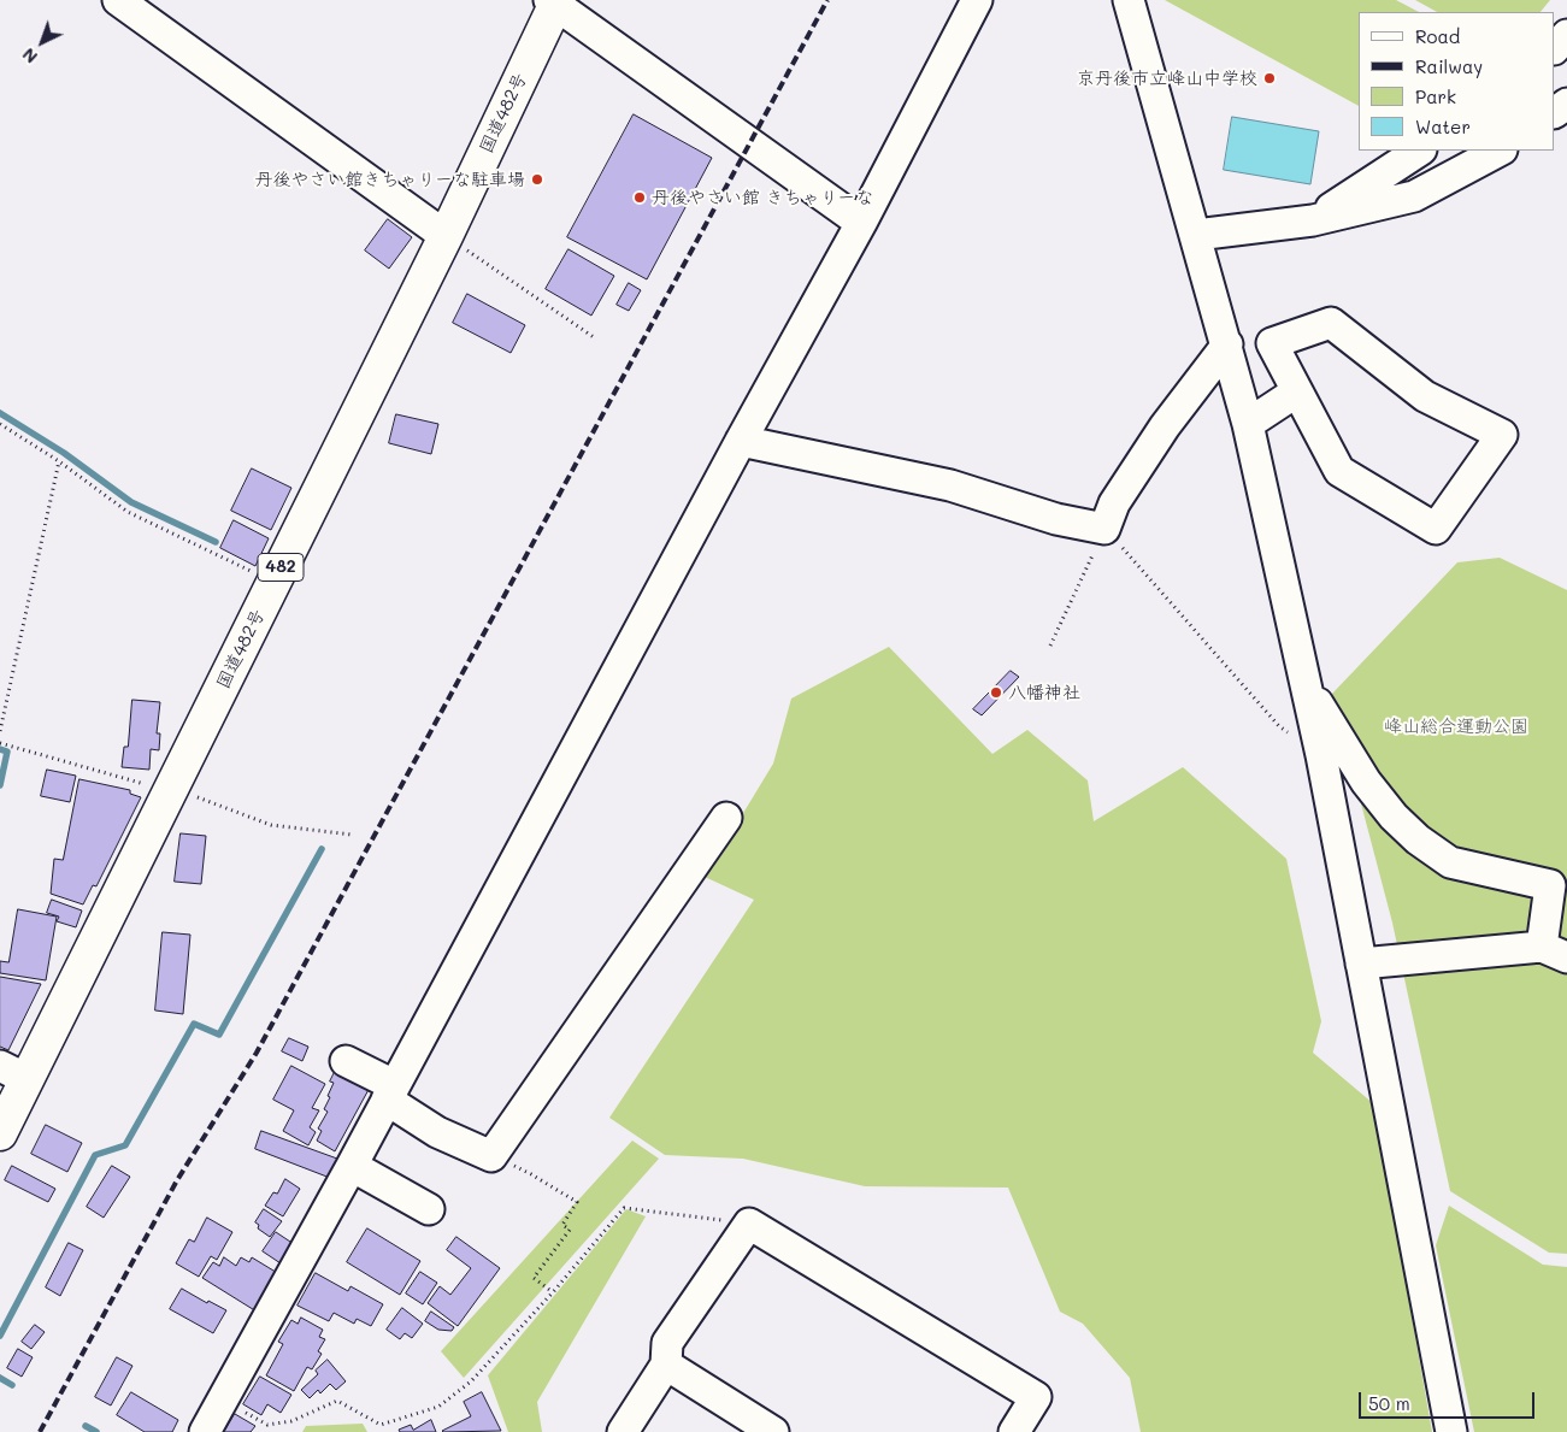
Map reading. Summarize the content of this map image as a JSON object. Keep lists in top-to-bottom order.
{
  "streets": {
    "highway": ["国道482号", "482"]
  },
  "parks": ["峰山総合運動公園"],
  "places": [
    "京丹後市立峰山中学校",
    "丹後やさい館きちゃりーな駐車場",
    "丹後やさい館 きちゃりーな",
    "八幡神社"
  ],
  "legend": [
    "Road",
    "Railway",
    "Park",
    "Water"
  ],
  "scale_bar": "50 m",
  "north": "bottom left"
}
